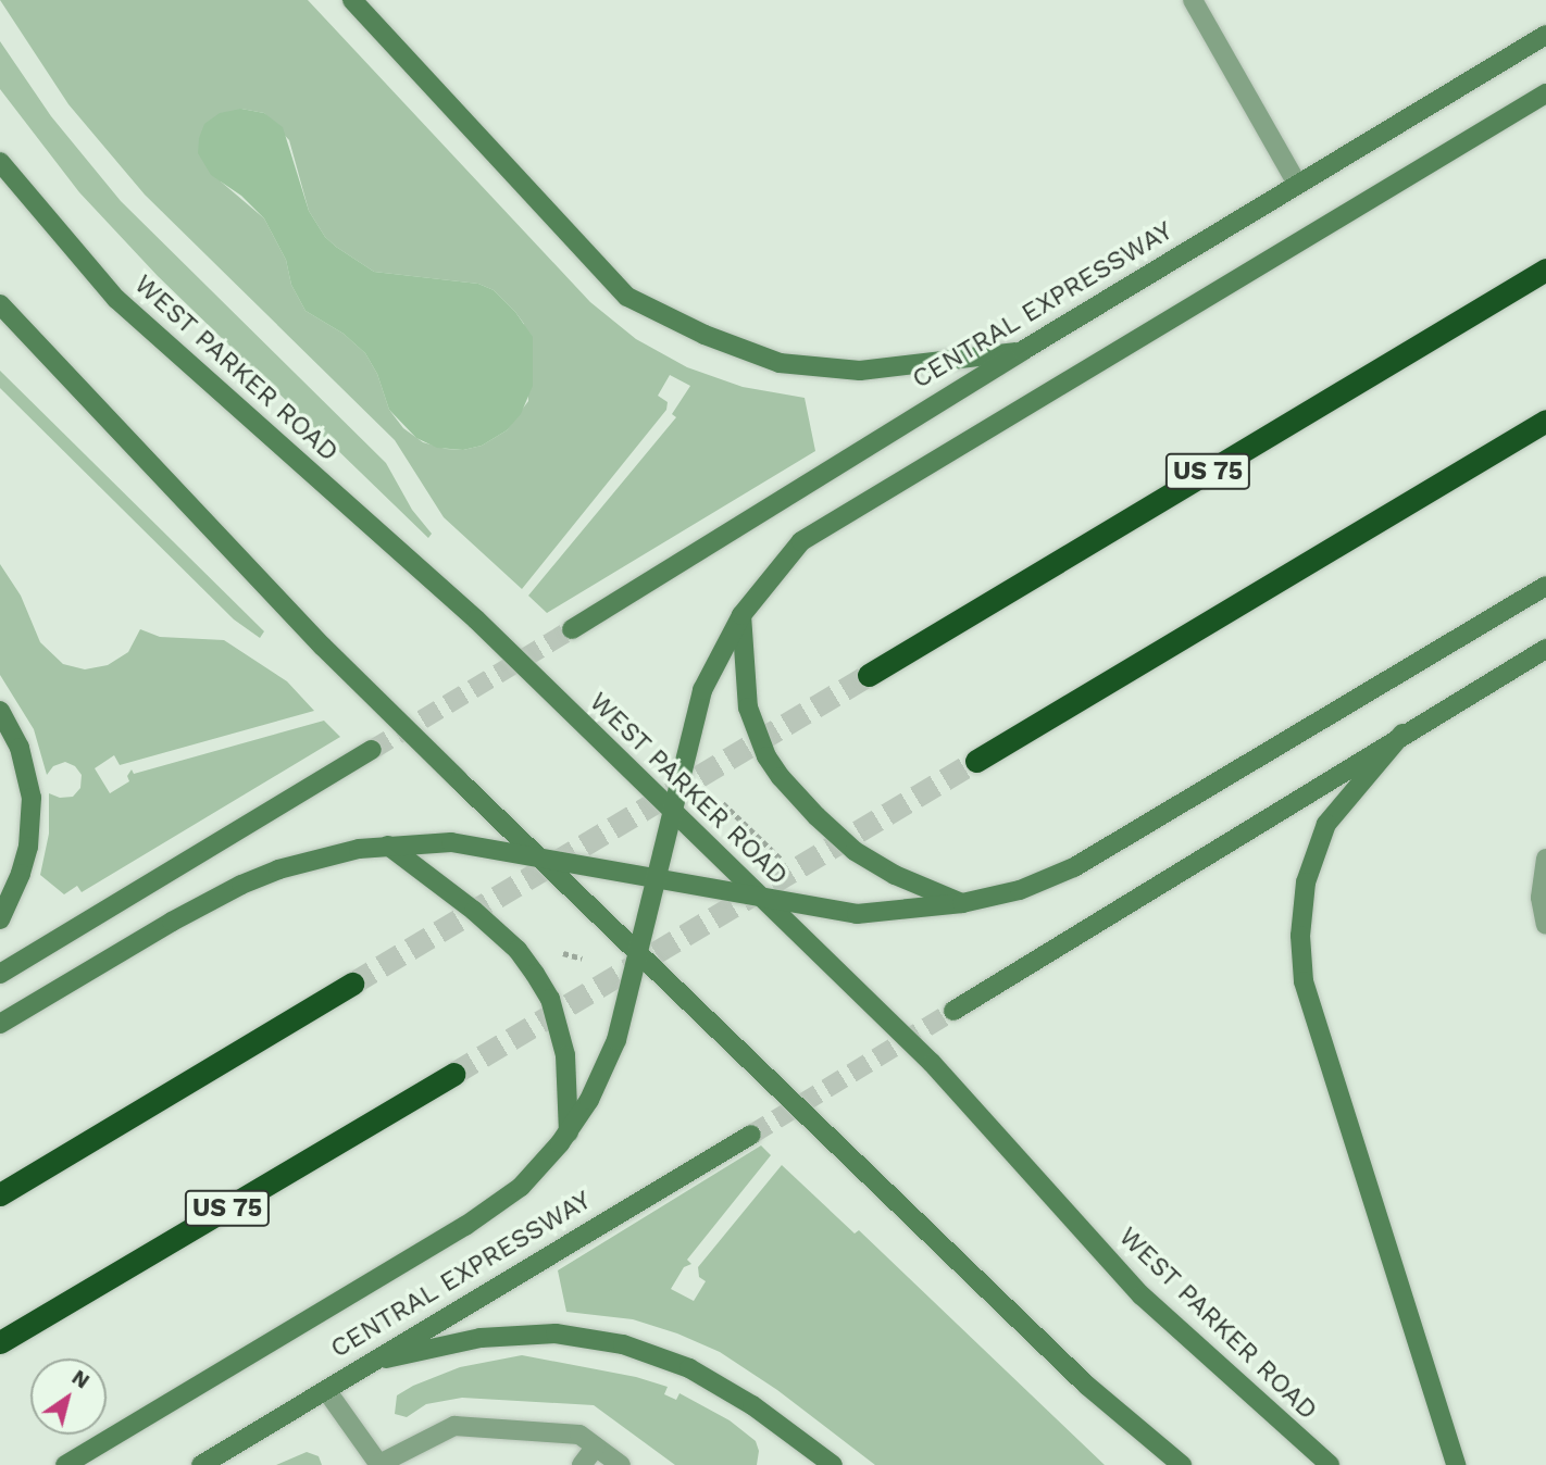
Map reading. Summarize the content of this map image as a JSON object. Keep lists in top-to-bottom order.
{
  "streets": {
    "highway": ["US 75"],
    "main road": ["CENTRAL EXPRESSWAY", "WEST PARKER ROAD"]
  },
  "north": "top right"
}
